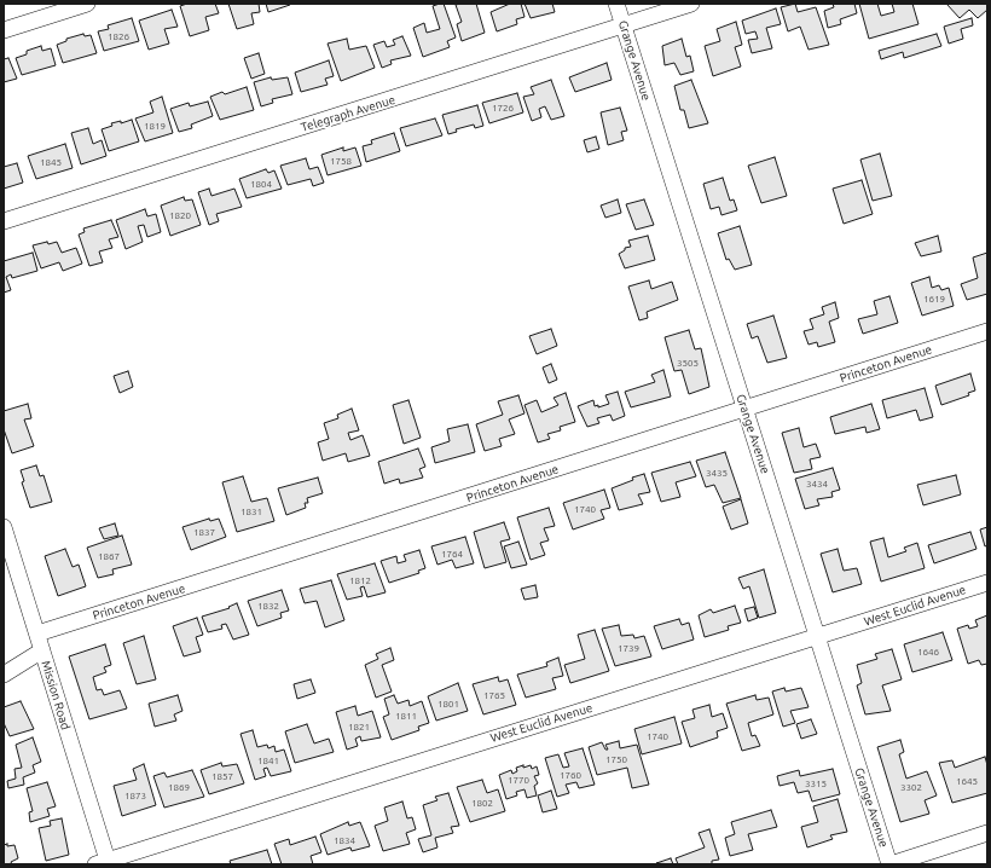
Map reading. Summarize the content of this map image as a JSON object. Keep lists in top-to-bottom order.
{
  "streets": {
    "street": [
      "Grange Avenue",
      "Telegraph Avenue",
      "Princeton Avenue",
      "West Euclid Avenue",
      "Mission Road"
    ]
  },
  "crossings": [
    ["Grange Avenue", "Telegraph Avenue"],
    ["Grange Avenue", "Princeton Avenue"],
    ["Grange Avenue", "West Euclid Avenue"],
    ["Princeton Avenue", "Mission Road"],
    ["West Euclid Avenue", "Mission Road"]
  ],
  "house_numbers": [
    "1826",
    "1726",
    "1819",
    "1758",
    "1845",
    "1804",
    "1820",
    "1619",
    "3505",
    "3435",
    "3434",
    "1740",
    "1831",
    "1837",
    "1764",
    "1867",
    "1812",
    "1832",
    "1739",
    "1646",
    "1765",
    "1801",
    "1811",
    "1821",
    "1740",
    "1750",
    "1841",
    "1760",
    "1857",
    "1770",
    "1645",
    "3315",
    "1869",
    "3302",
    "1873",
    "1802",
    "1834"
  ]
}
